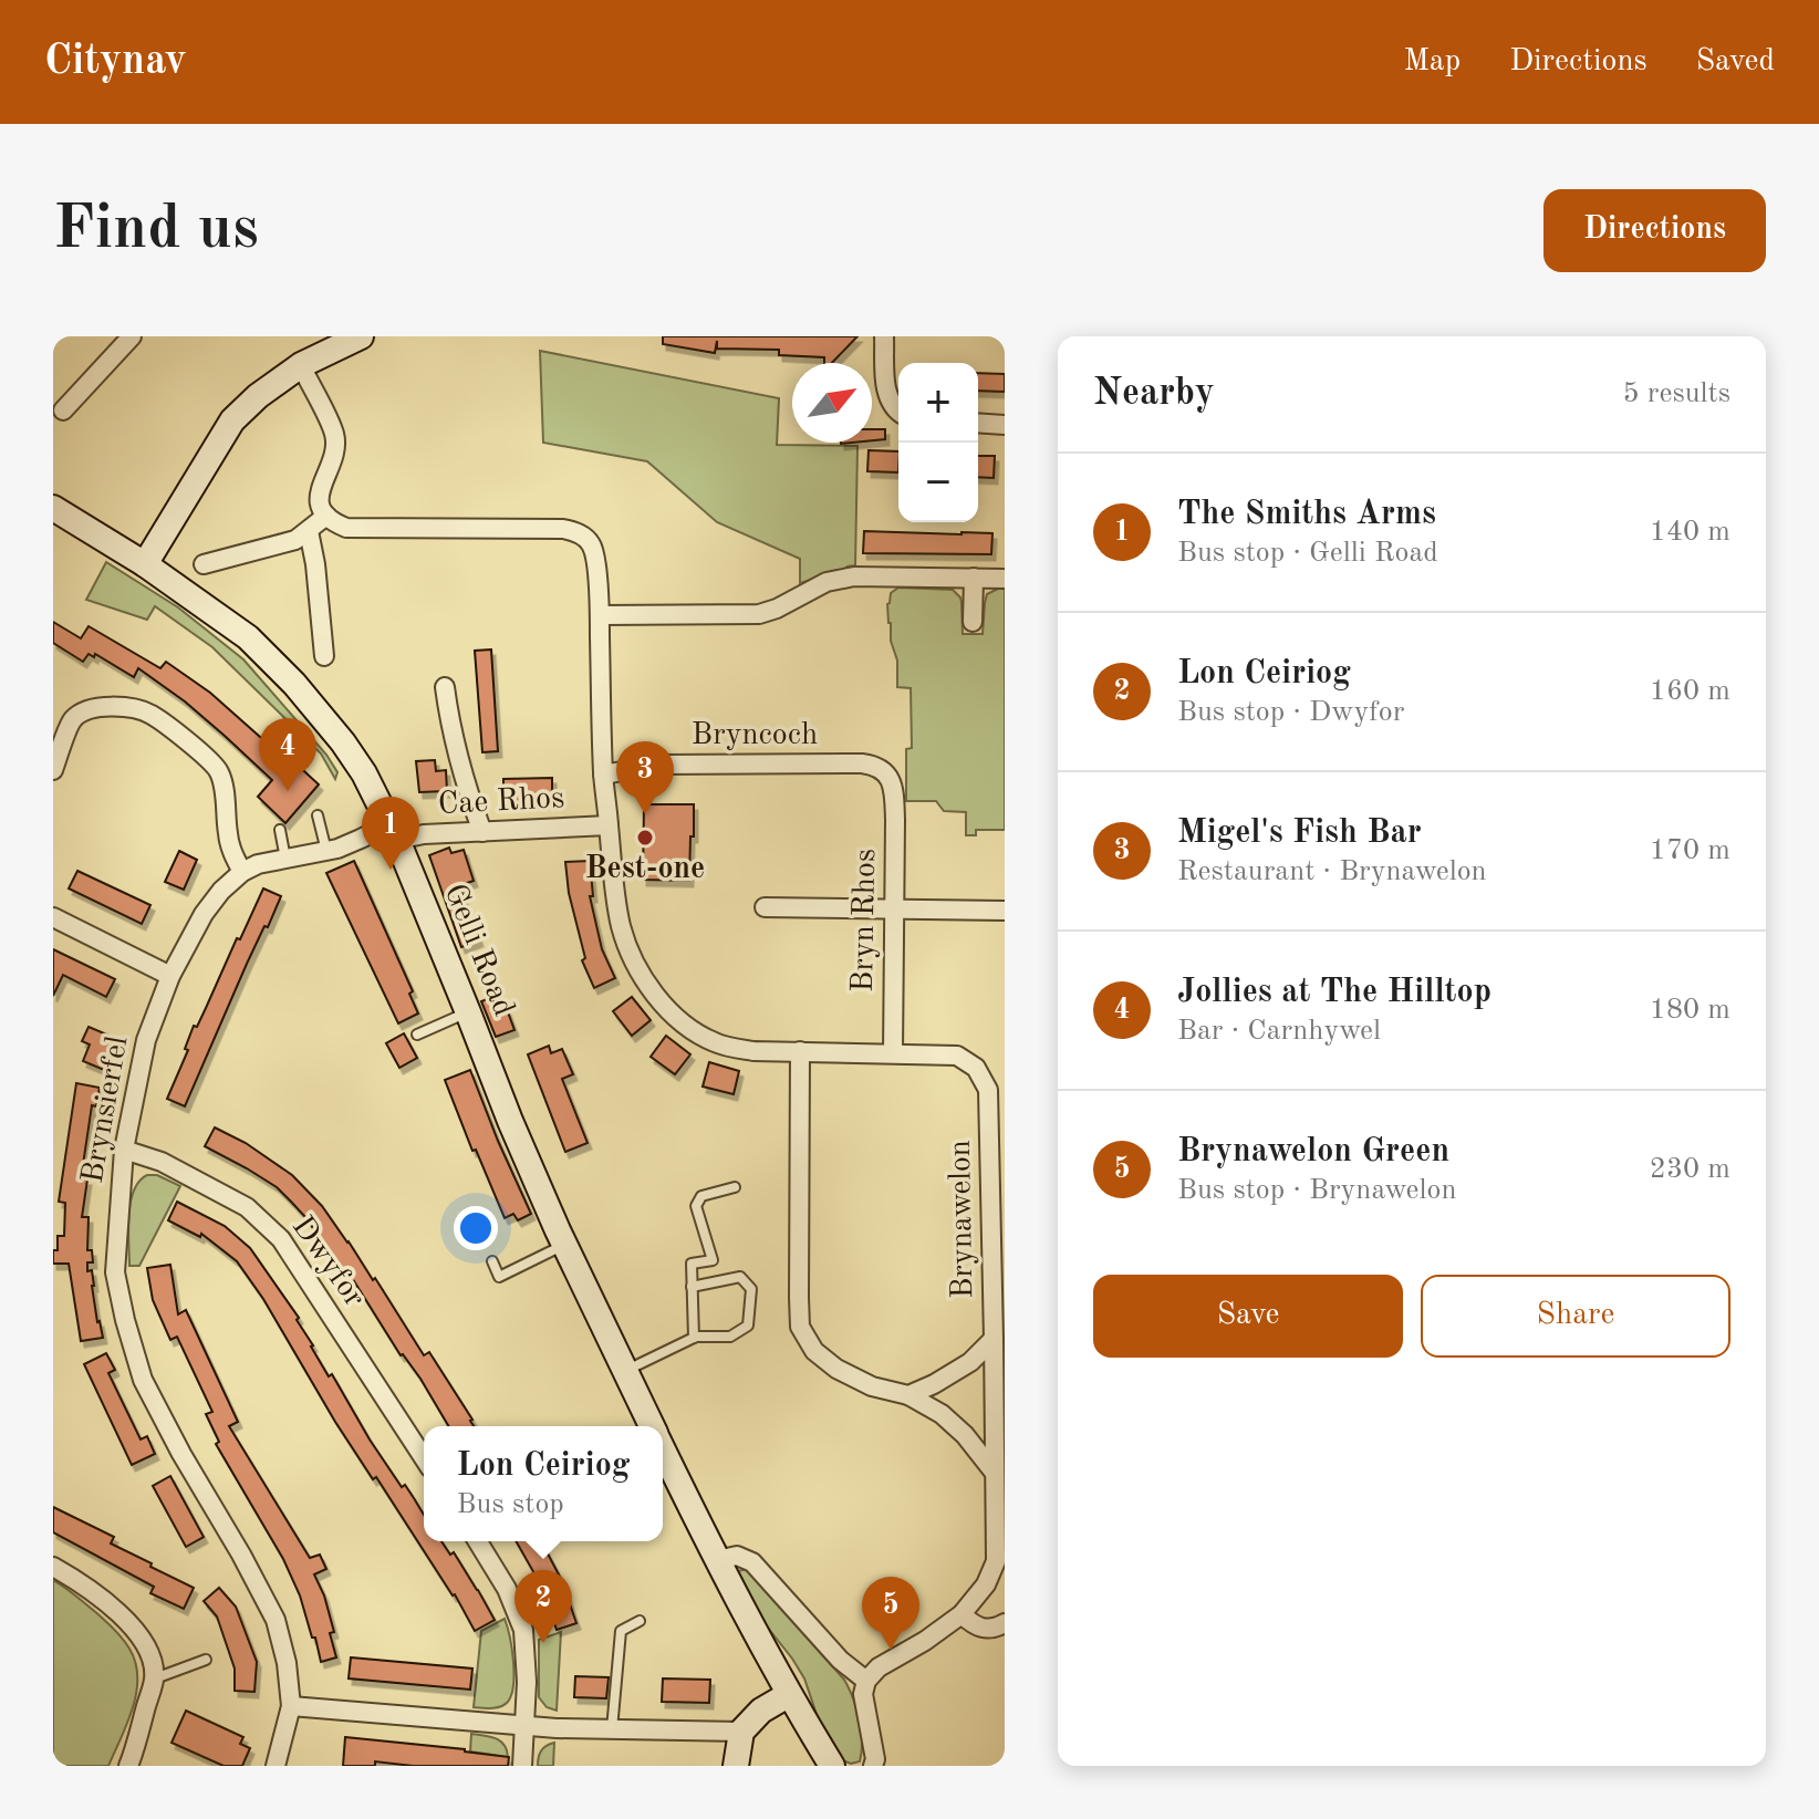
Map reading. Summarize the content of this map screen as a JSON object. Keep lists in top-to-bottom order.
{
  "streets": {
    "main road": ["Gelli Road"],
    "street": [
      "Bryncoch",
      "Cae Rhos",
      "Bryn Rhos",
      "Brynsierfel",
      "Brynawelon",
      "Dwyfor"
    ]
  },
  "crossings": [
    ["Bryncoch", "Bryn Rhos"],
    ["Bryncoch", "Brynawelon"],
    ["Cae Rhos", "Gelli Road"],
    ["Cae Rhos", "Brynsierfel"],
    ["Cae Rhos", "Brynawelon"],
    ["Bryn Rhos", "Brynawelon"],
    ["Gelli Road", "Brynsierfel"],
    ["Brynsierfel", "Dwyfor"]
  ],
  "places": ["Best-one"],
  "north": "top right",
  "page": {
    "header": "Citynav",
    "nav": ["Map", "Directions", "Saved"],
    "buttons": [
      "Directions",
      ["Save", "Share"]
    ],
    "title": "Find us",
    "heading": ["Nearby", "5 results"],
    "map_buttons": ["+", "−"],
    "list": [
      {
        "mark": "1",
        "name": "The Smiths Arms",
        "note": "Bus stop · Gelli Road",
        "value": "140 m"
      },
      {
        "mark": "2",
        "name": "Lon Ceiriog",
        "note": "Bus stop · Dwyfor",
        "value": "160 m"
      },
      {
        "mark": "3",
        "name": "Migel's Fish Bar",
        "note": "Restaurant · Brynawelon",
        "value": "170 m"
      },
      {
        "mark": "4",
        "name": "Jollies at The Hilltop",
        "note": "Bar · Carnhywel",
        "value": "180 m"
      },
      {
        "mark": "5",
        "name": "Brynawelon Green",
        "note": "Bus stop · Brynawelon",
        "value": "230 m"
      }
    ],
    "pins": [
      "4",
      "3",
      "1",
      "2",
      "5"
    ],
    "popup": ["Lon Ceiriog", "Bus stop"]
  }
}
